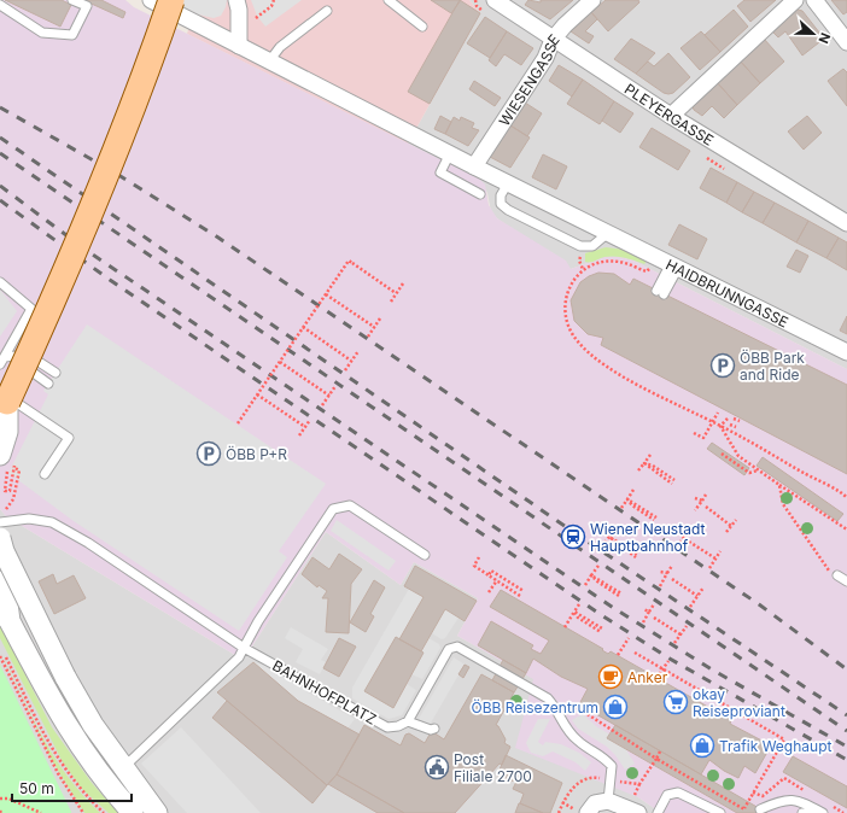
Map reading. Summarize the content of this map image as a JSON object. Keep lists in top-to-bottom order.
{
  "streets": {
    "street": ["WIESENGASSE", "PLEYERGASSE", "HAIDBRUNNGASSE"],
    "lane": ["BAHNHOFPLATZ"]
  },
  "crossings": [
    ["WIESENGASSE", "PLEYERGASSE"],
    ["WIESENGASSE", "HAIDBRUNNGASSE"]
  ],
  "places": {
    "parking": ["ÖBB Park and Ride", "ÖBB P+R"],
    "station": ["Wiener Neustadt Hauptbahnhof"],
    "cafe": ["Anker"],
    "supermarket": ["okay Reiseproviant"],
    "shop": ["ÖBB Reisezentrum", "Trafik Weghaupt"],
    "public building": ["Post Filiale 2700"]
  },
  "scale_bar": "50 m",
  "north": "right"
}
